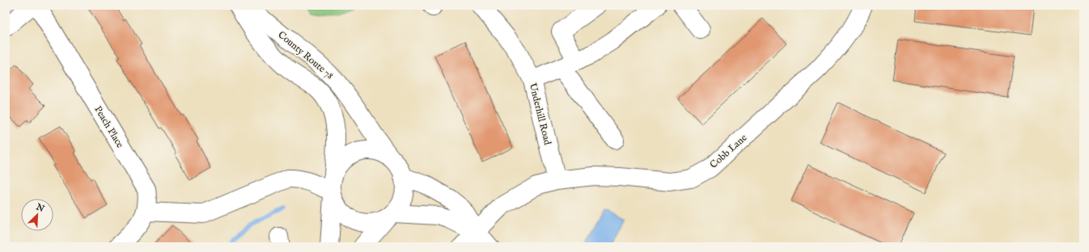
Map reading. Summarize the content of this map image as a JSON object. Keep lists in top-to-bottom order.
{
  "streets": {
    "street": [
      "County Route 78",
      "Underhill Road",
      "Peach Place",
      "Cobb Lane"
    ]
  },
  "crossings": [
    ["Underhill Road", "Cobb Lane"]
  ],
  "north": "top right"
}
